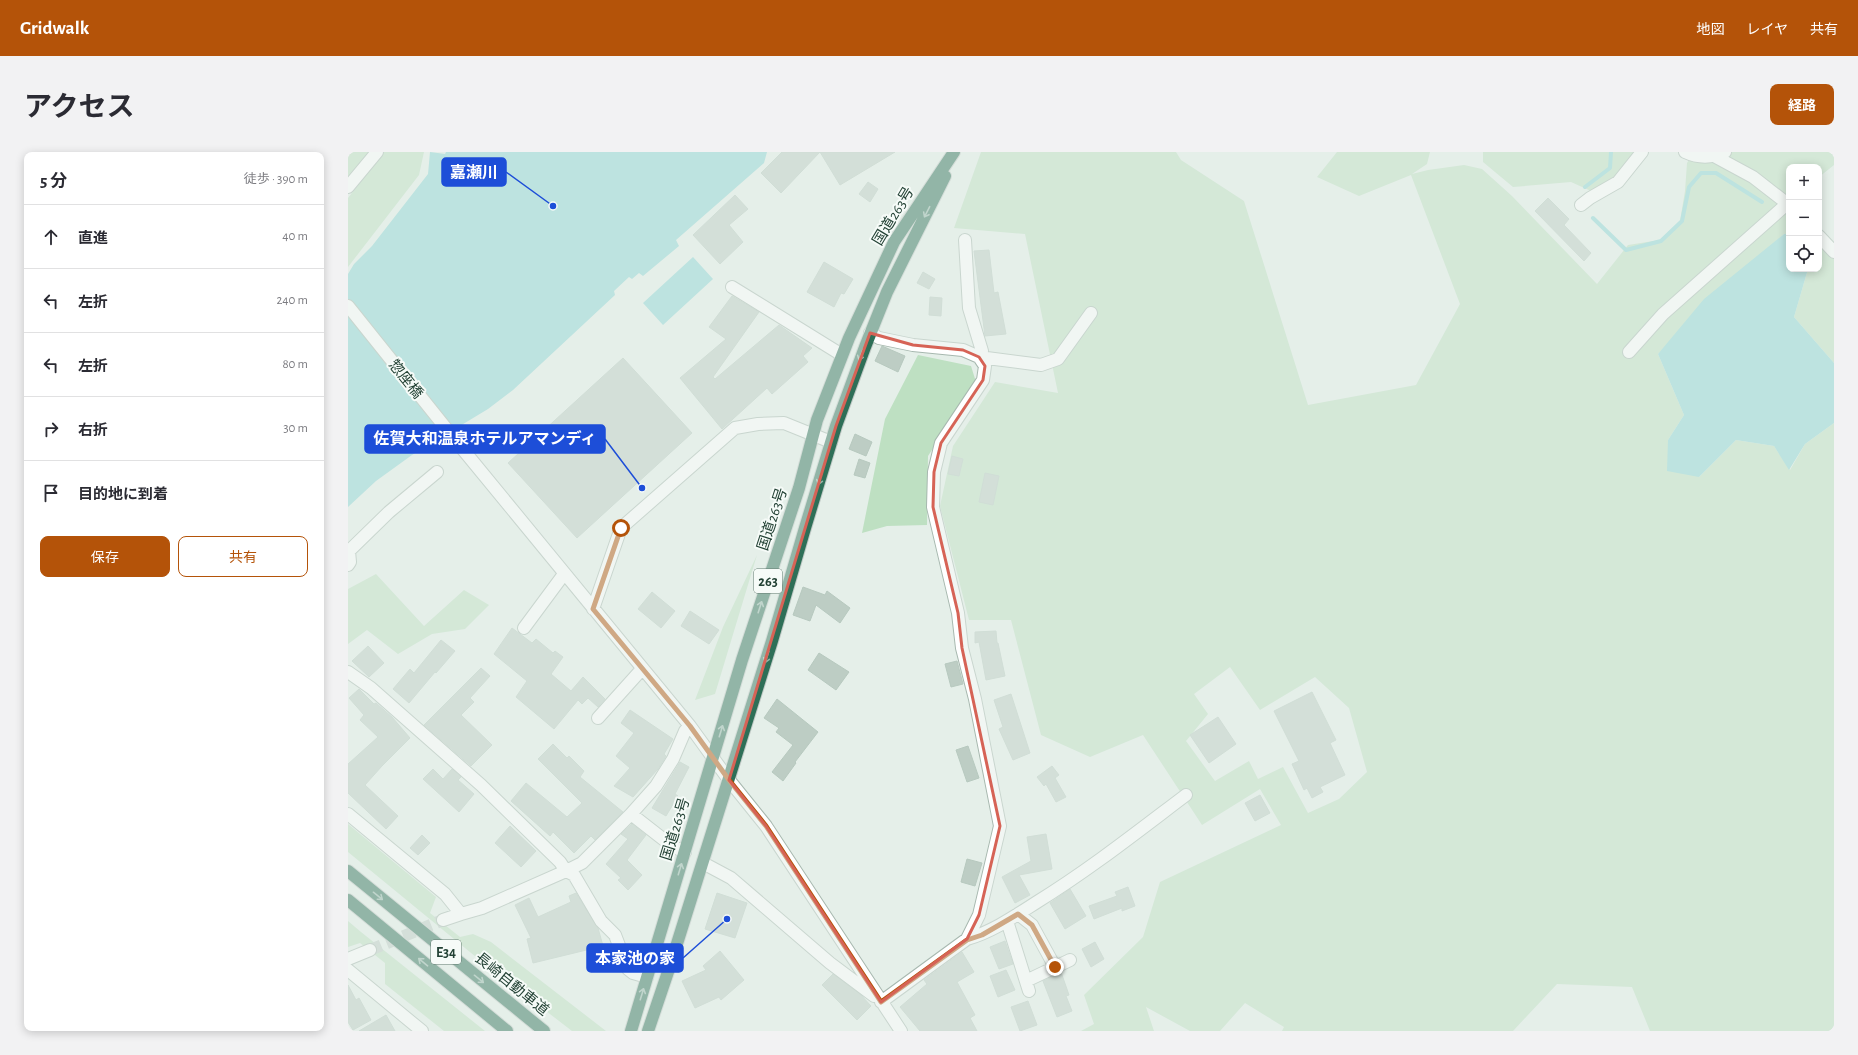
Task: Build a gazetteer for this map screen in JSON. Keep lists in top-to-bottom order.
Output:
{
  "streets": {
    "highway": [
      "国道263号",
      "263",
      "E34",
      "長崎自動車道"
    ],
    "street": ["惣座橋"]
  },
  "crossings": [
    ["国道263号", "惣座橋"]
  ],
  "places": ["嘉瀬川", "佐賀大和温泉ホテルアマンディ", "本家池の家"],
  "page": {
    "header": "Gridwalk",
    "nav": ["地図", "レイヤ", "共有"],
    "title": "アクセス",
    "buttons": [
      "経路",
      ["保存", "共有"]
    ],
    "heading": ["5 分", "徒歩 · 390 m"],
    "map_buttons": ["+", "−"],
    "list": [
      ["直進", "40 m"],
      ["左折", "240 m"],
      ["左折", "80 m"],
      ["右折", "30 m"],
      "目的地に到着"
    ]
  }
}
